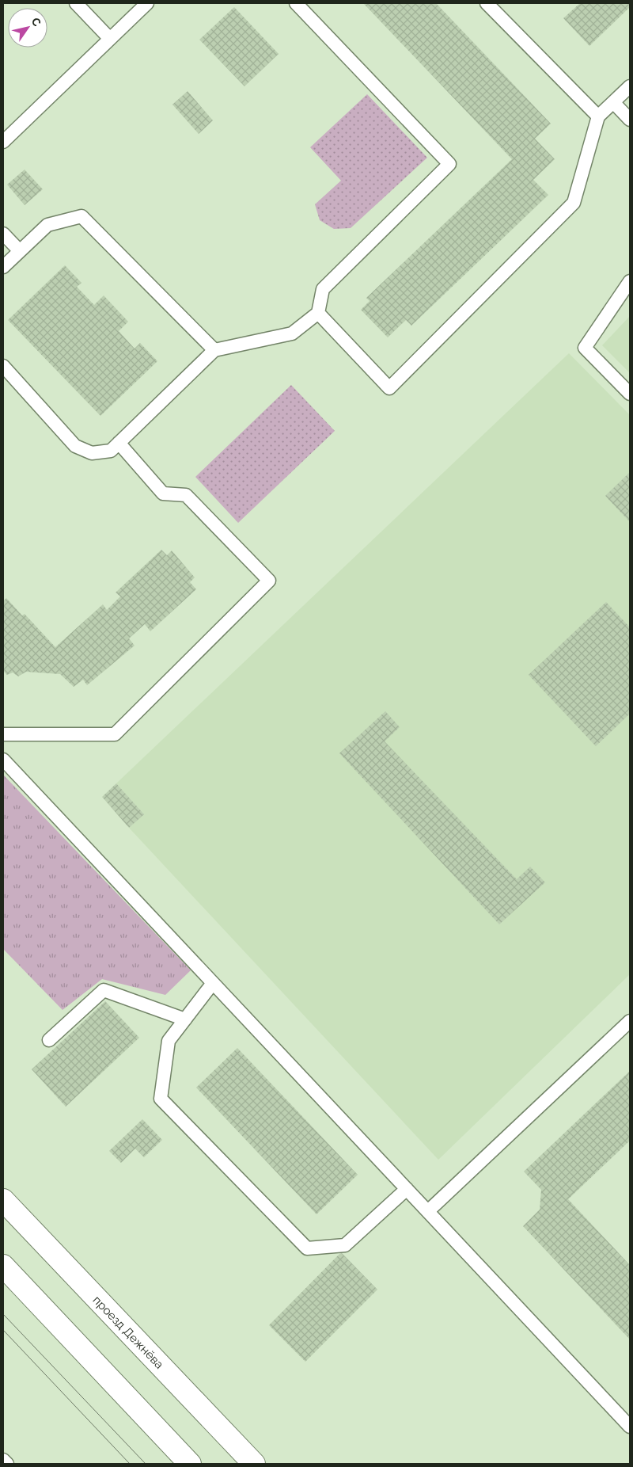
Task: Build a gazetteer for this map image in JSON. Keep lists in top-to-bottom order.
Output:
{
  "streets": {
    "main road": ["проезд Дежнёва"]
  },
  "north": "top right"
}
